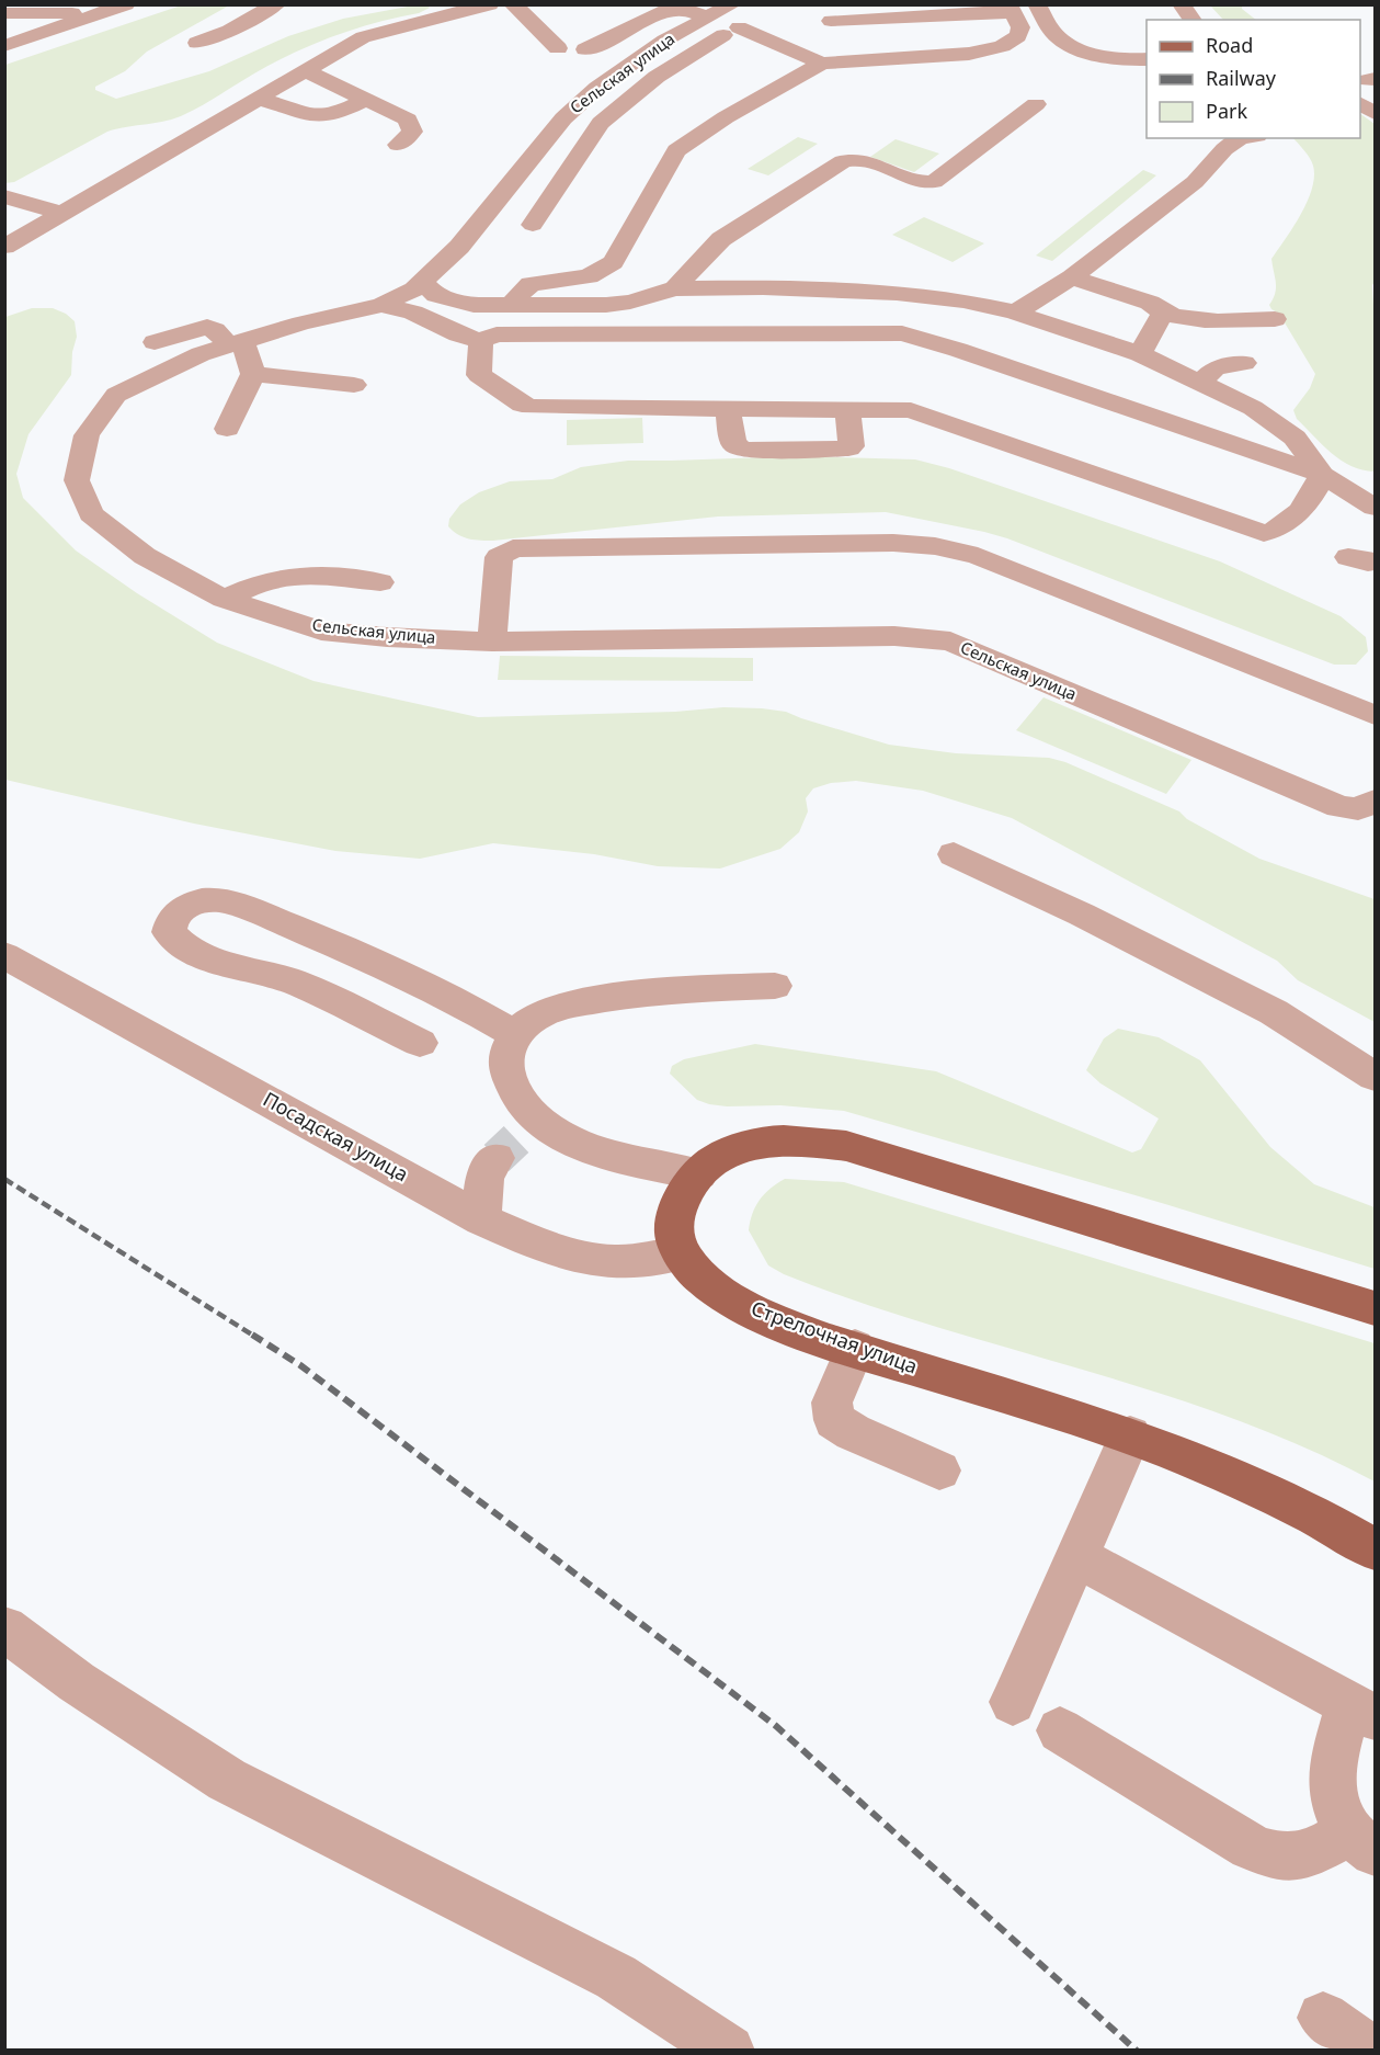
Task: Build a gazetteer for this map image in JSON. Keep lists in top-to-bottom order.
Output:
{
  "streets": {
    "main road": ["Стрелочная улица"],
    "street": ["Сельская улица", "Посадская улица"]
  },
  "crossings": [
    ["Посадская улица", "Стрелочная улица"]
  ],
  "legend": ["Road", "Railway", "Park"]
}
